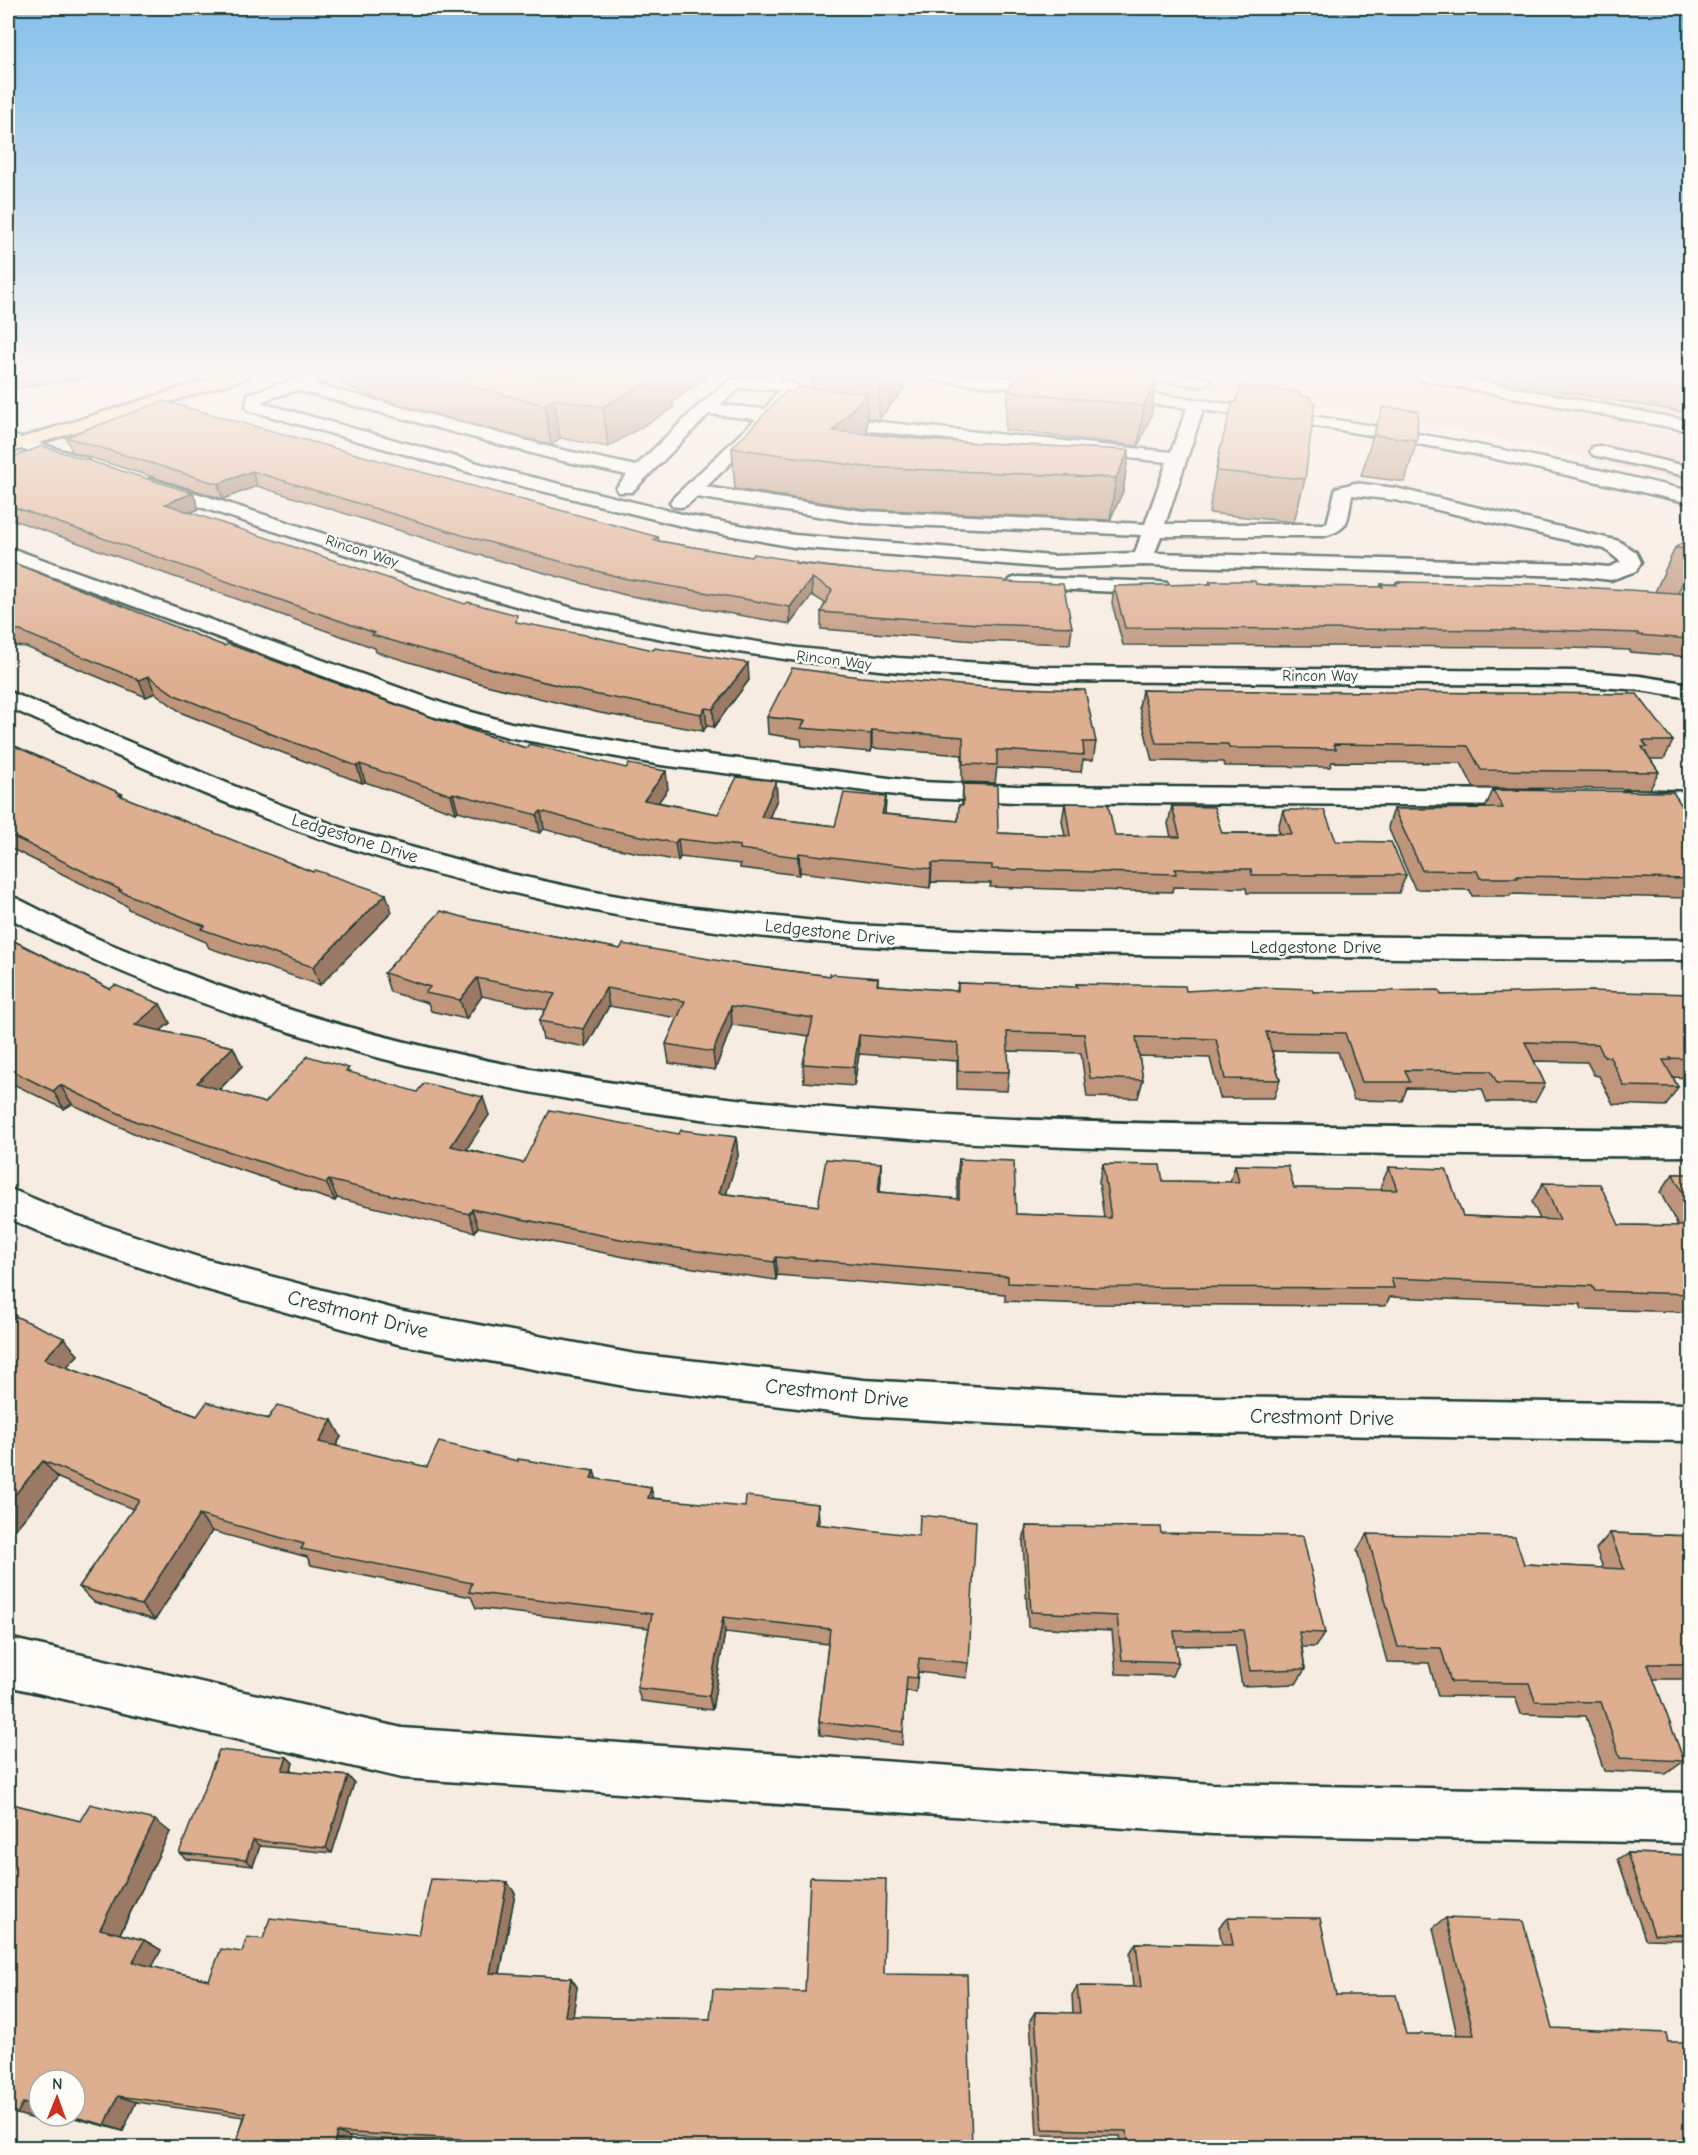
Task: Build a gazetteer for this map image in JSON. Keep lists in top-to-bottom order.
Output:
{
  "streets": {
    "street": ["Rincon Way", "Ledgestone Drive", "Crestmont Drive"]
  },
  "north": "top"
}
